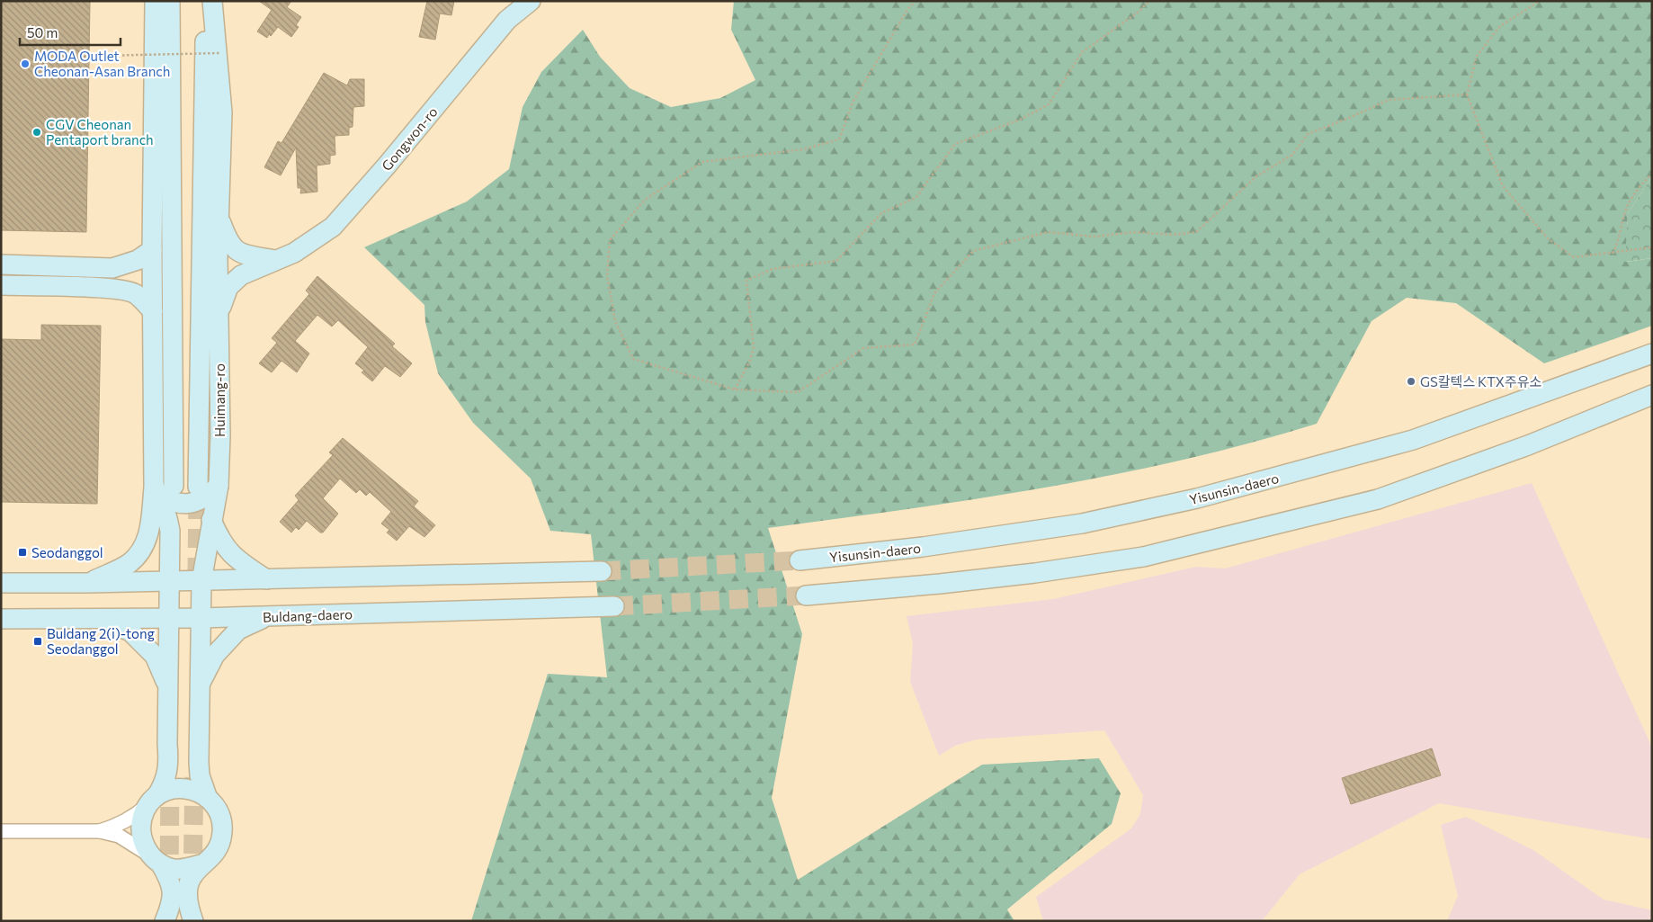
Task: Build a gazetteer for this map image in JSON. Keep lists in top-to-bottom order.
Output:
{
  "streets": {
    "main road": [
      "Gongwon-ro",
      "Huimang-ro",
      "Yisunsin-daero",
      "Buldang-daero"
    ]
  },
  "crossings": [
    ["Gongwon-ro", "Huimang-ro"],
    ["Huimang-ro", "Buldang-daero"]
  ],
  "places": {
    "other": ["MODA Outlet Cheonan-Asan Branch", "CGV Cheonan Pentaport branch", "GS칼텍스 KTX주유소"],
    "transit": ["Seodanggol", "Buldang 2(i)-tong Seodanggol"]
  },
  "scale_bar": "50 m"
}
